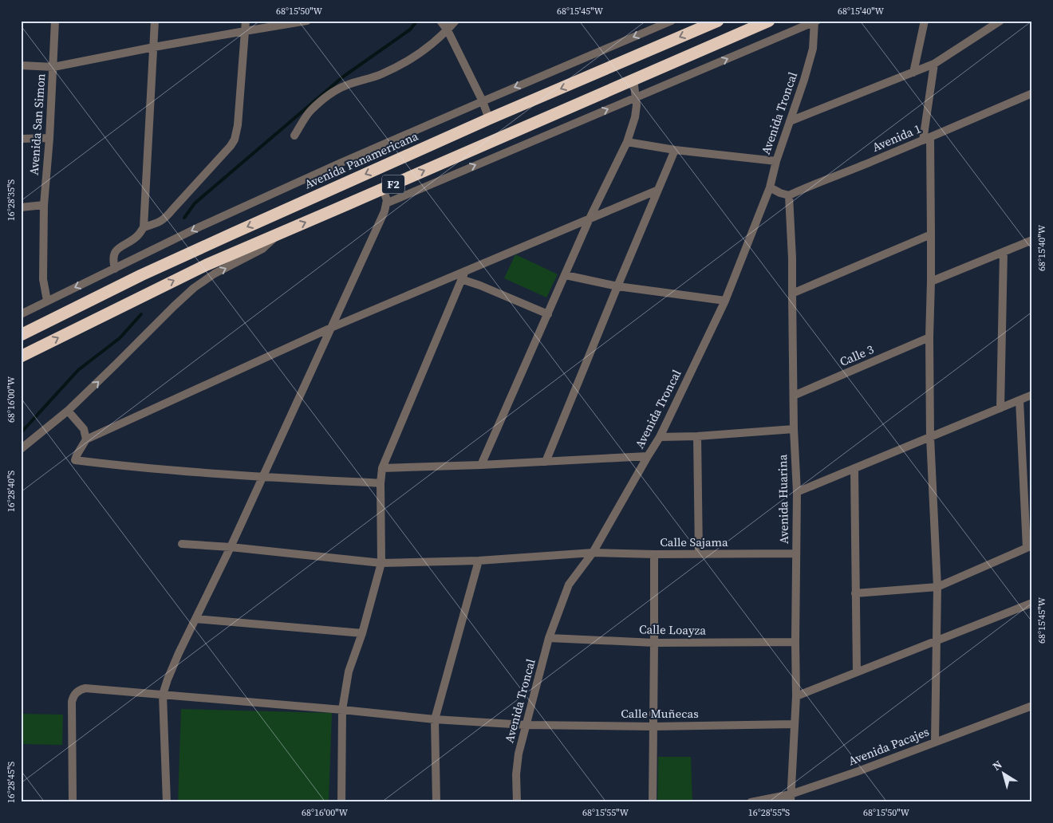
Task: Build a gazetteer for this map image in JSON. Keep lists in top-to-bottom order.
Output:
{
  "streets": {
    "highway": ["Avenida Panamericana", "F2"],
    "street": [
      "Avenida Troncal",
      "Avenida San Simon",
      "Avenida 1",
      "Calle 3",
      "Avenida Huarina",
      "Calle Sajama",
      "Calle Loayza",
      "Calle Muñecas",
      "Avenida Pacajes"
    ]
  },
  "crossings": [
    ["Avenida Troncal", "Calle Sajama"],
    ["Avenida Troncal", "Calle Loayza"],
    ["Avenida Troncal", "Calle Muñecas"],
    ["Avenida San Simon", "Avenida Panamericana"],
    ["Avenida 1", "Avenida Huarina"],
    ["Calle 3", "Avenida Huarina"],
    ["Avenida Huarina", "Calle Sajama"],
    ["Avenida Huarina", "Calle Loayza"],
    ["Avenida Huarina", "Calle Muñecas"],
    ["Avenida Huarina", "Avenida Pacajes"]
  ],
  "north": "top left",
  "coordinates": [
    "68°15'50\"W",
    "68°15'45\"W",
    "68°15'40\"W",
    "16°28'35\"S",
    "68°16'00\"W",
    "16°28'40\"S",
    "16°28'45\"S",
    "68°15'55\"W",
    "16°28'55\"S"
  ]
}
